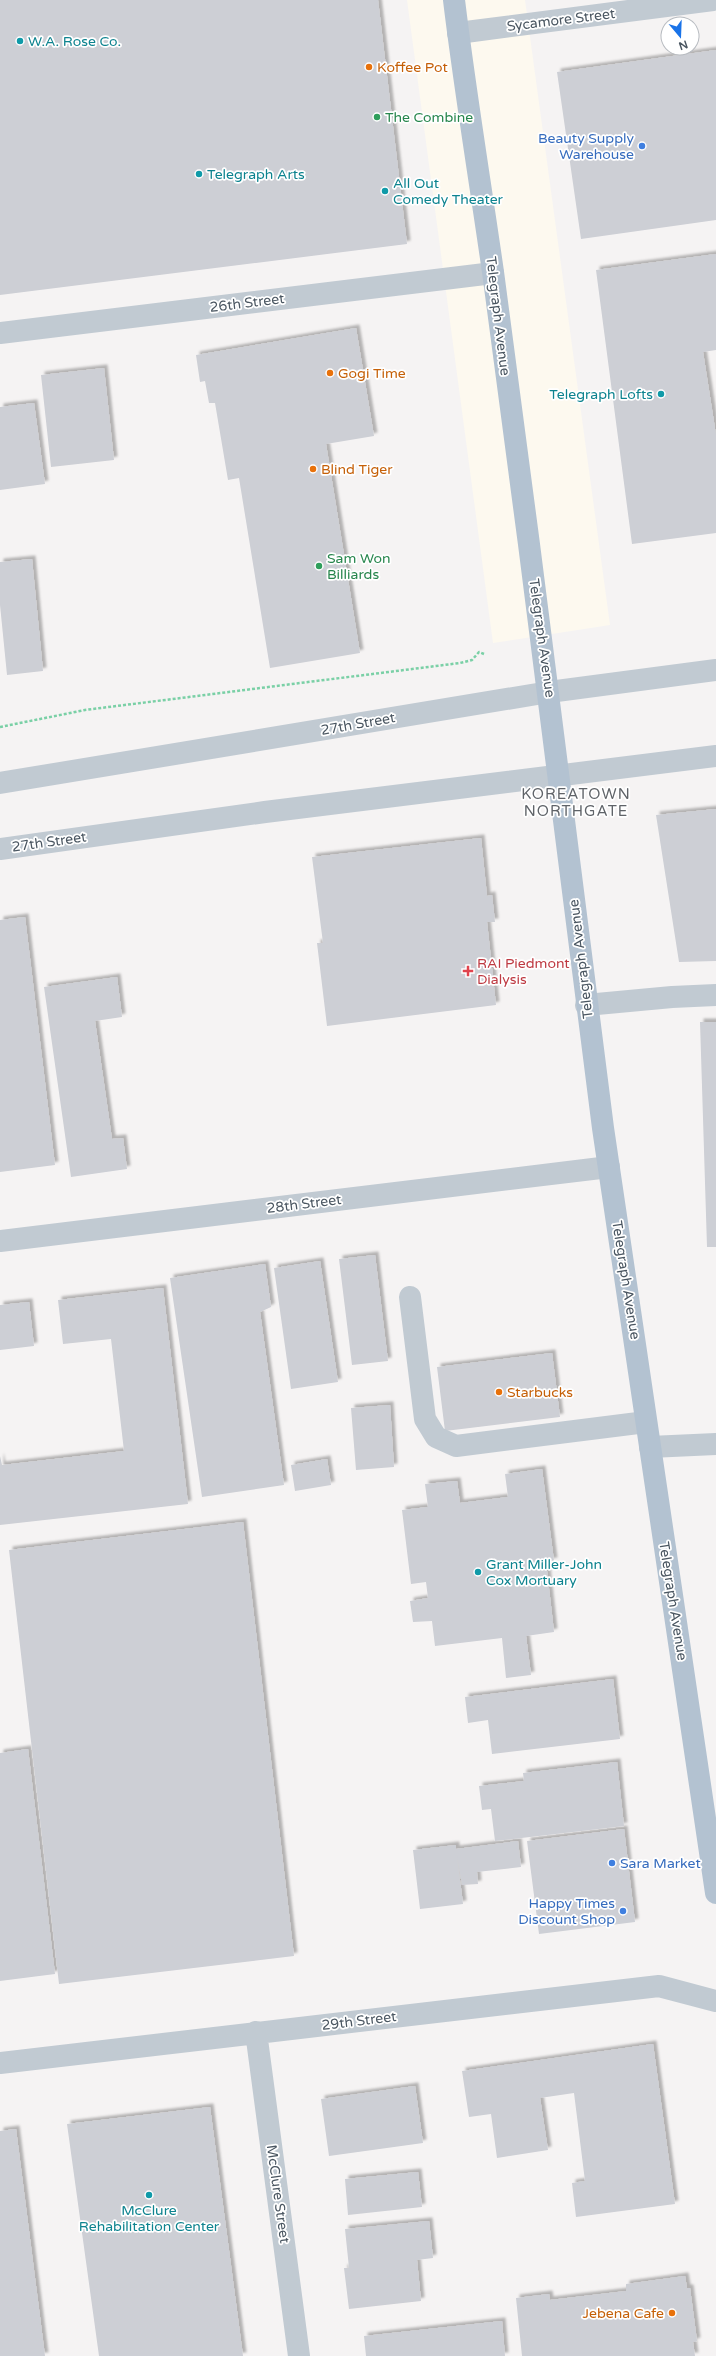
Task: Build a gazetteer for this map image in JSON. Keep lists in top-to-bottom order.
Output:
{
  "streets": {
    "main road": ["Telegraph Avenue"],
    "street": [
      "Sycamore Street",
      "26th Street",
      "27th Street",
      "28th Street",
      "29th Street",
      "McClure Street"
    ]
  },
  "crossings": [
    ["Sycamore Street", "Telegraph Avenue"],
    ["26th Street", "Telegraph Avenue"],
    ["Telegraph Avenue", "27th Street"],
    ["Telegraph Avenue", "28th Street"],
    ["29th Street", "McClure Street"]
  ],
  "districts": ["KOREATOWN NORTHGATE"],
  "places": {
    "other": [
      "W.A. Rose Co.",
      "Koffee Pot",
      "The Combine",
      "Beauty Supply Warehouse",
      "Telegraph Arts",
      "All Out Comedy Theater",
      "Gogi Time",
      "Telegraph Lofts",
      "Blind Tiger",
      "Sam Won Billiards",
      "Starbucks",
      "Grant Miller-John Cox Mortuary",
      "Sara Market",
      "Happy Times Discount Shop",
      "McClure Rehabilitation Center",
      "Jebena Cafe"
    ],
    "health": ["RAI Piedmont Dialysis"]
  },
  "north": "bottom"
}
